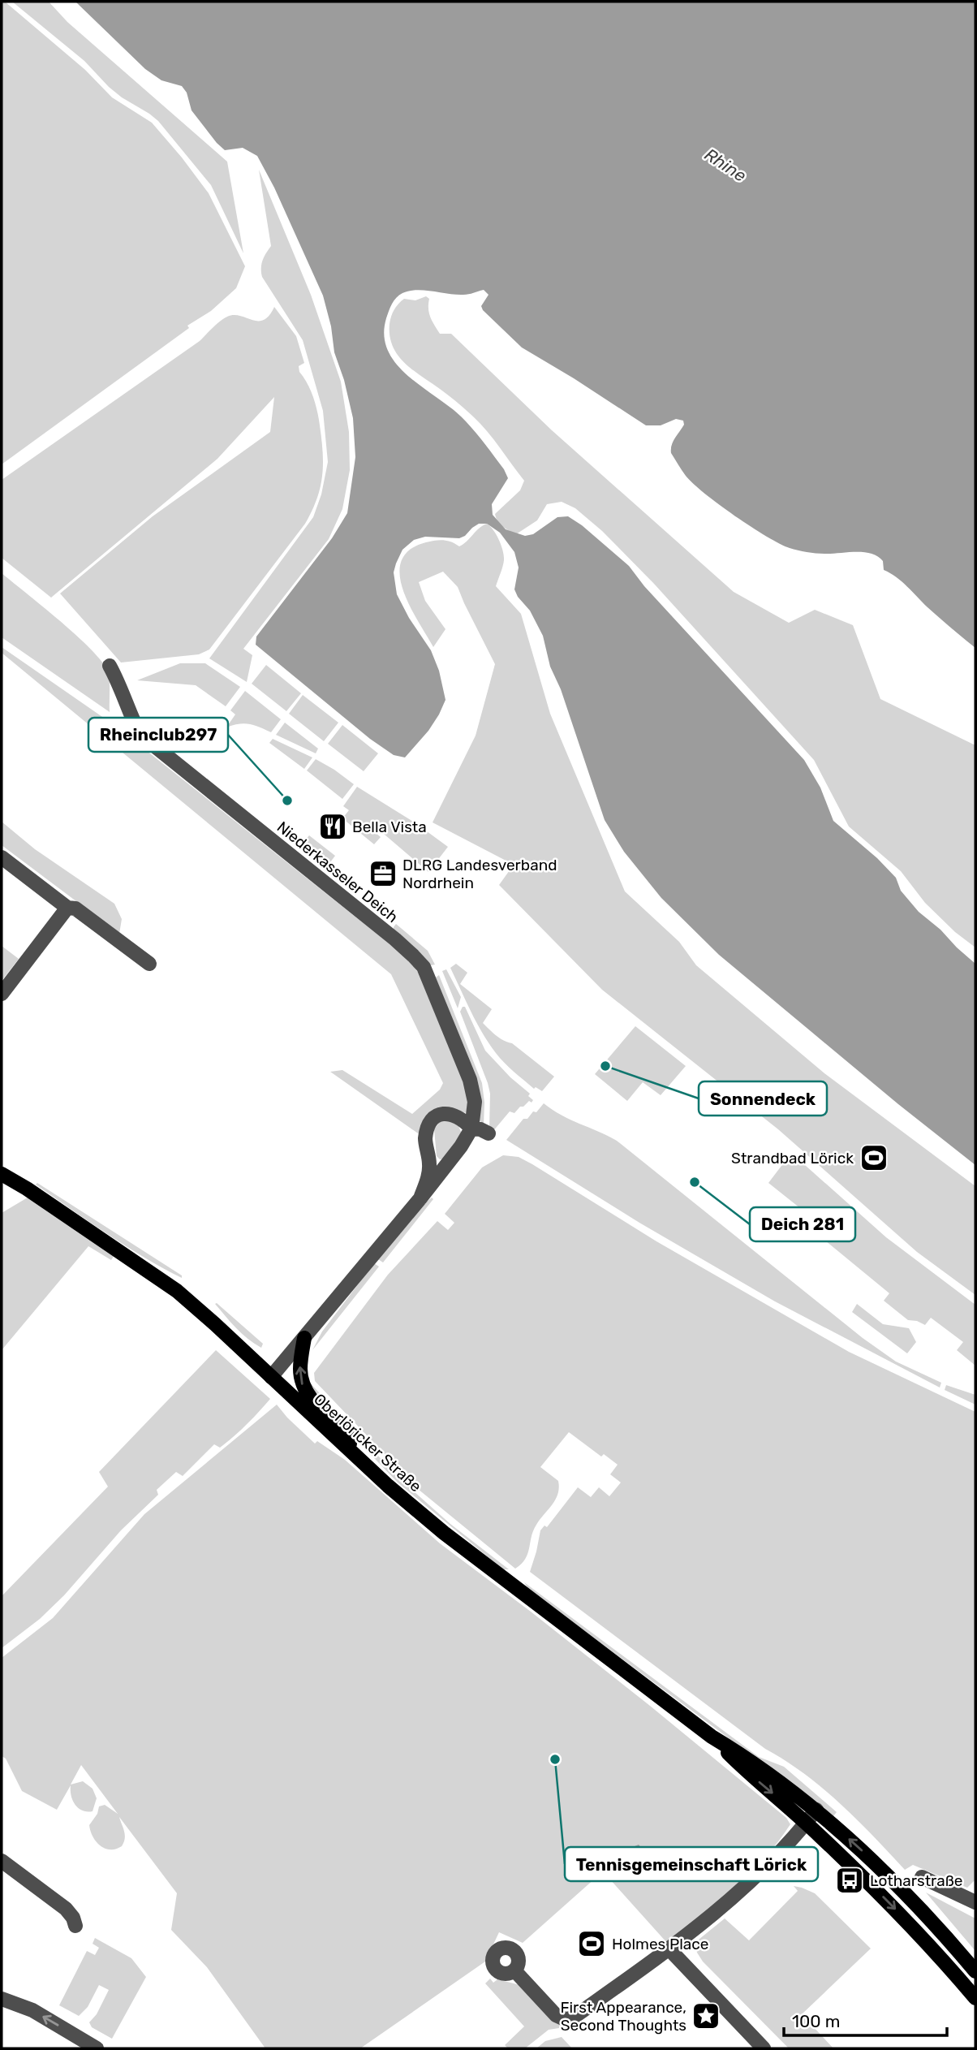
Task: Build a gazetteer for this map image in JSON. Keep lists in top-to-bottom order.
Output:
{
  "streets": {
    "main road": ["Oberlöricker Straße"],
    "street": ["Niederkasseler Deich"]
  },
  "water": ["Rhine"],
  "places": {
    "other": [
      "Rheinclub297",
      "Sonnendeck",
      "Deich 281",
      "Tennisgemeinschaft Lörick"
    ],
    "restaurant": ["Bella Vista"],
    "office": ["DLRG Landesverband Nordrhein"],
    "sports": ["Strandbad Lörick", "Holmes Place"],
    "bus stop": ["Lotharstraße"],
    "place": ["First Appearance, Second Thoughts"]
  },
  "scale_bar": "100 m"
}
